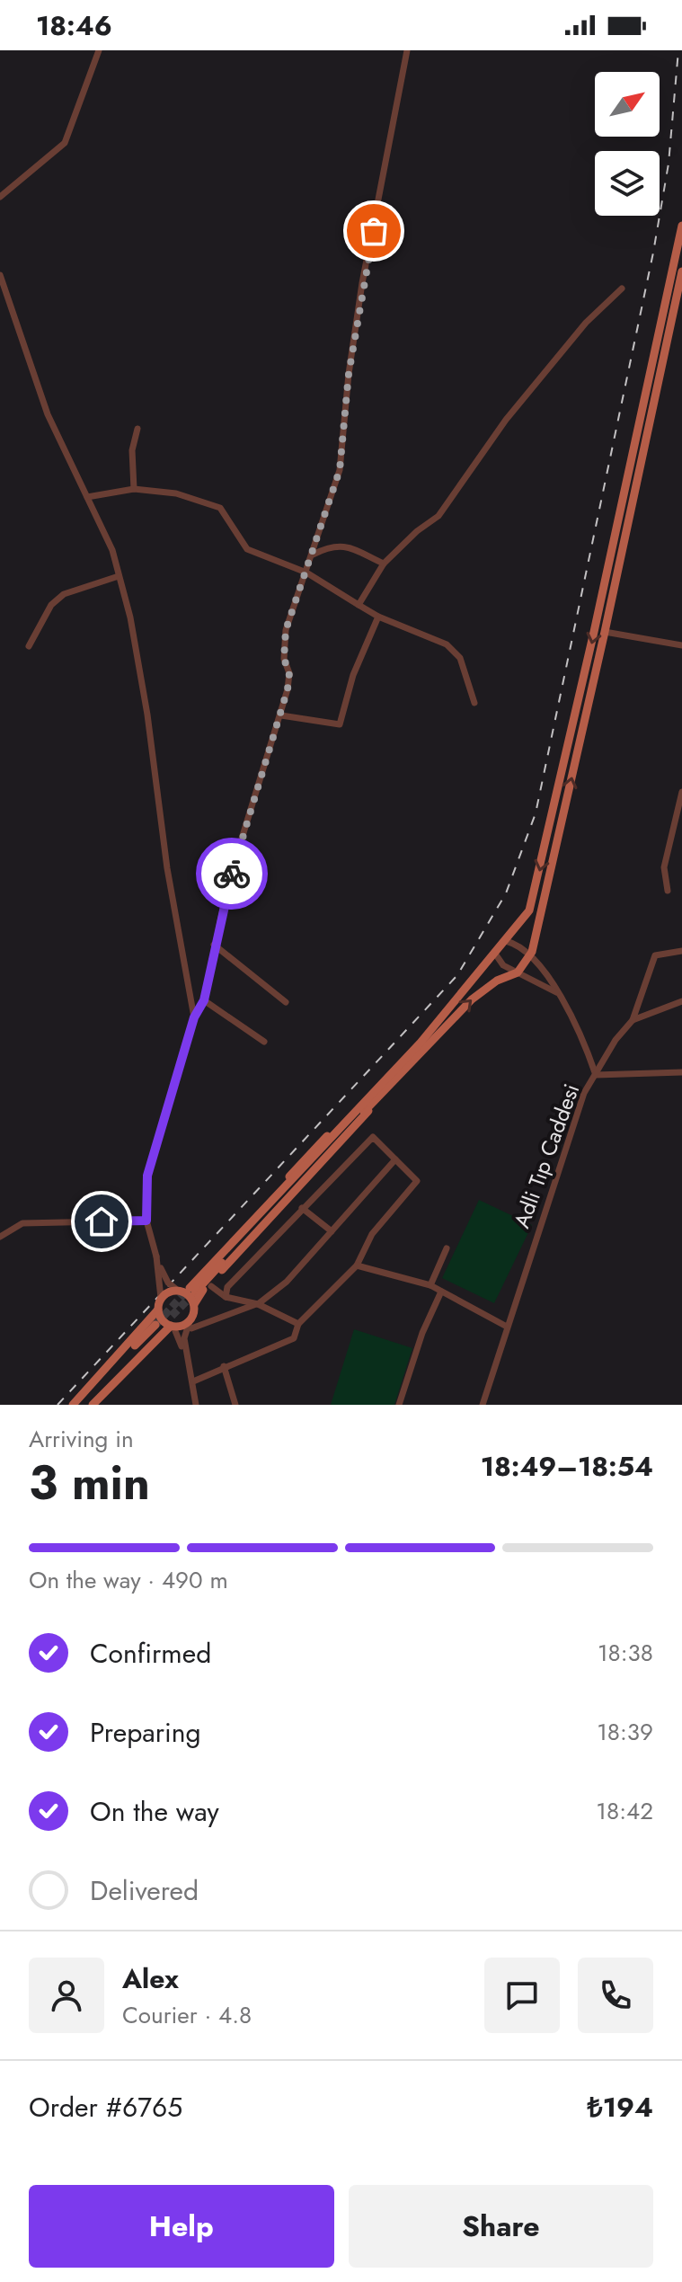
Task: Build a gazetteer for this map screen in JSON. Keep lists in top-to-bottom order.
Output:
{
  "streets": {
    "street": ["Adli Tıp Caddesi"]
  },
  "north": "top right",
  "page": {
    "status": "18:46",
    "heading": ["3 min", "Arriving in", "18:49–18:54"],
    "panel": [
      "Alex",
      "Courier · 4.8",
      "Order #6765",
      "₺194"
    ],
    "bar": "On the way · 490 m",
    "list": [
      ["Confirmed", "18:38"],
      ["Preparing", "18:39"],
      ["On the way", "18:42"],
      "Delivered"
    ],
    "buttons": ["Help", "Share"]
  }
}
